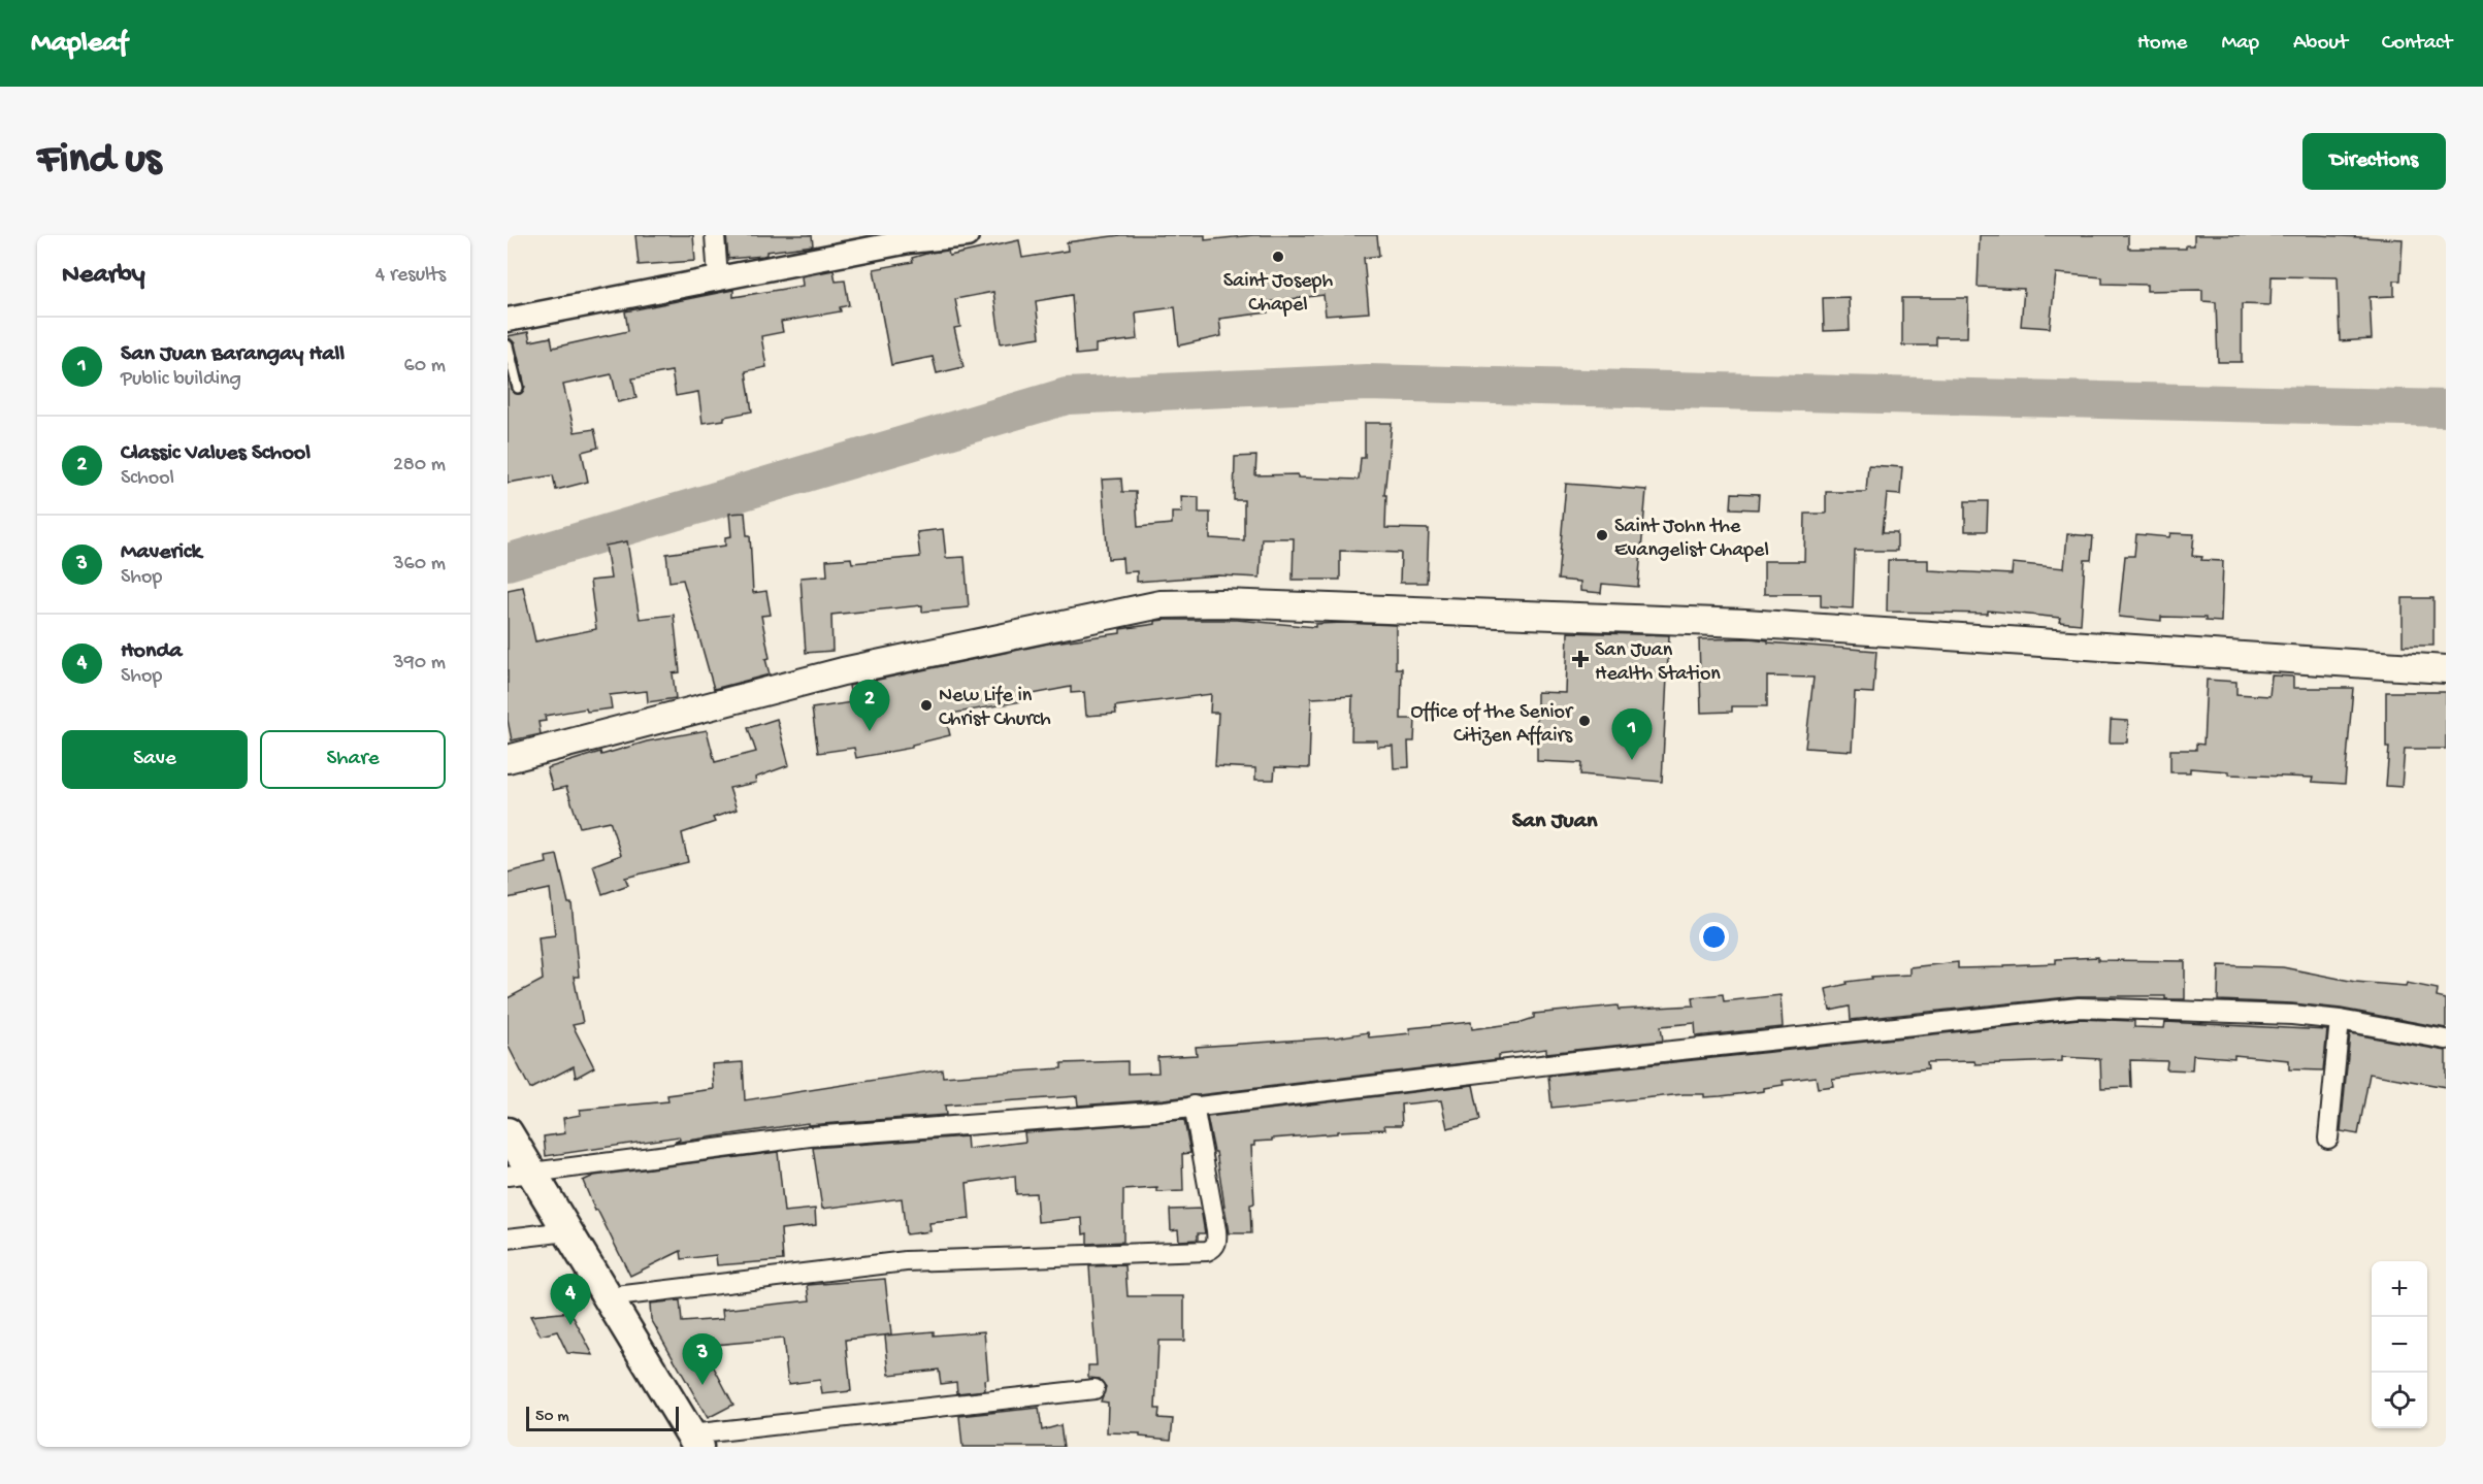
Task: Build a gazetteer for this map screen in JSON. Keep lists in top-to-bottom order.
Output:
{
  "districts": ["San Juan"],
  "places": {
    "other": [
      "Saint Joseph Chapel",
      "Saint John the Evangelist Chapel",
      "New Life in Christ Church",
      "Office of the Senior Citizen Affairs"
    ],
    "health": ["San Juan Health Station"]
  },
  "scale_bar": "50 m",
  "page": {
    "header": "Mapleaf",
    "nav": [
      "Home",
      "Map",
      "About",
      "Contact"
    ],
    "buttons": [
      "Directions",
      ["Save", "Share"]
    ],
    "title": "Find us",
    "heading": ["Nearby", "4 results"],
    "list": [
      {
        "mark": "1",
        "name": "San Juan Barangay Hall",
        "note": "Public building",
        "value": "60 m"
      },
      {
        "mark": "2",
        "name": "Classic Values School",
        "note": "School",
        "value": "280 m"
      },
      {
        "mark": "3",
        "name": "Maverick",
        "note": "Shop",
        "value": "360 m"
      },
      {
        "mark": "4",
        "name": "Honda",
        "note": "Shop",
        "value": "390 m"
      }
    ],
    "pins": [
      "2",
      "1",
      "4",
      "3"
    ],
    "map_buttons": ["+", "−"],
    "scale": "50 m"
  }
}
